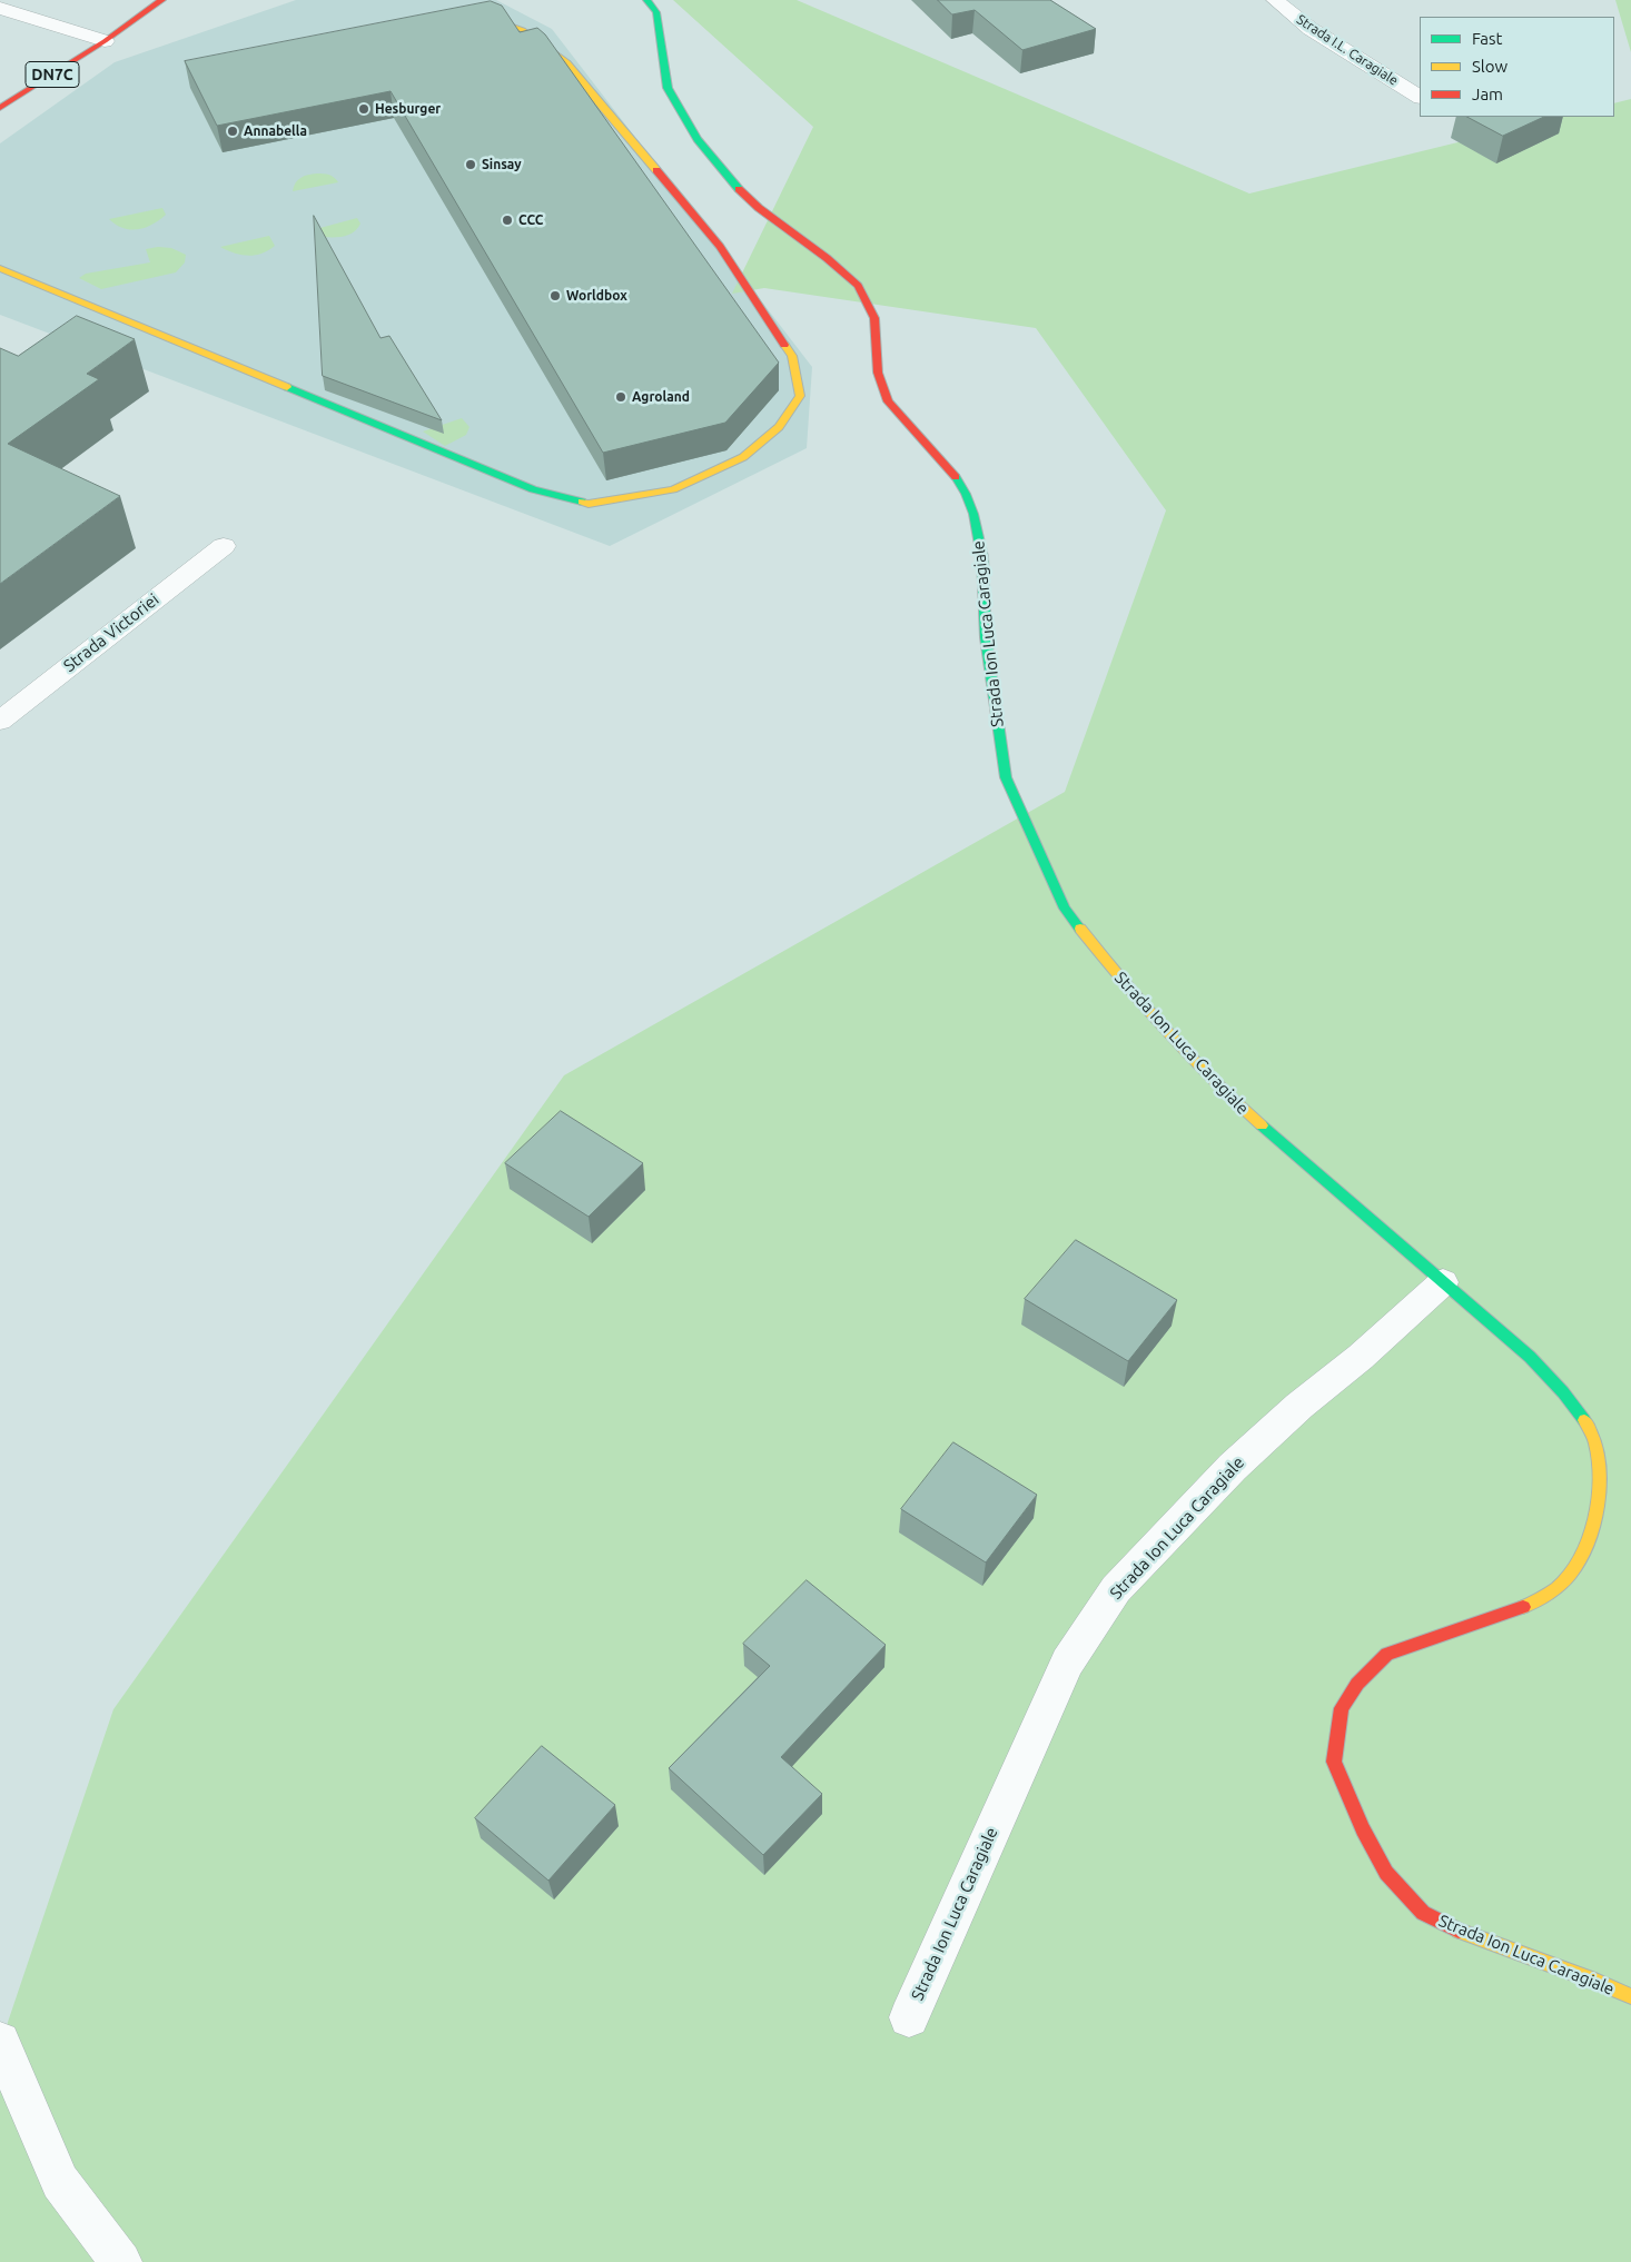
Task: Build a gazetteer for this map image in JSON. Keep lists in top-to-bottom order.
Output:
{
  "streets": {
    "street": [
      "Strada I.L. Caragiale",
      "DN7C",
      "Strada Victoriei",
      "Strada Ion Luca Caragiale"
    ]
  },
  "places": [
    "Hesburger",
    "Annabella",
    "Sinsay",
    "CCC",
    "Worldbox",
    "Agroland"
  ],
  "legend": ["Fast", "Slow", "Jam"]
}
